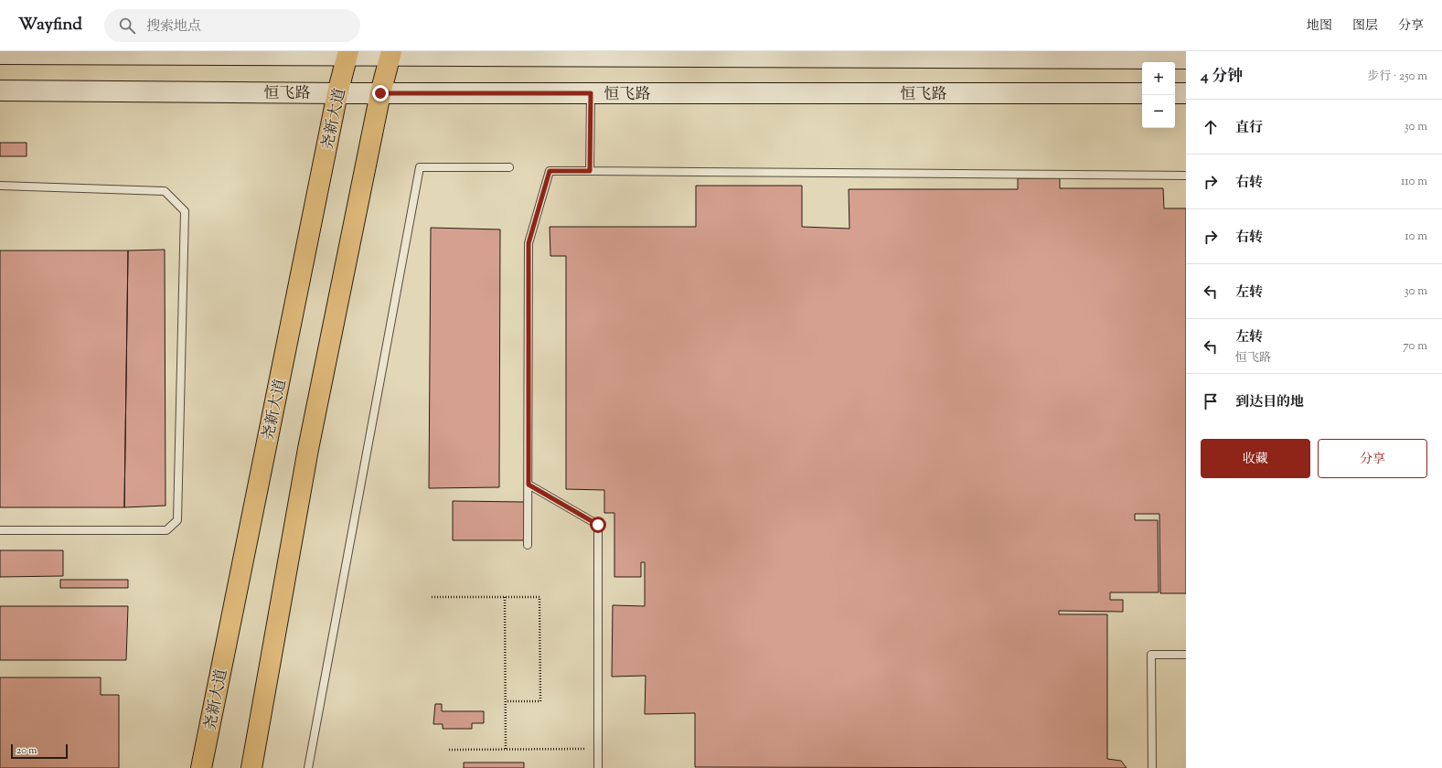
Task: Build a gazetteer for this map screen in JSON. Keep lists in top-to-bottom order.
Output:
{
  "streets": {
    "main road": ["恒飞路", "尧新大道"]
  },
  "crossings": [
    ["恒飞路", "尧新大道"]
  ],
  "scale_bar": "20 m",
  "page": {
    "header": "Wayfind",
    "search": "搜索地点",
    "nav": ["地图", "图层", "分享"],
    "heading": ["4 分钟", "步行 · 250 m"],
    "map_buttons": ["+", "−"],
    "list": [
      ["直行", "30 m"],
      ["右转", "110 m"],
      ["右转", "10 m"],
      ["左转", "30 m"],
      ["左转", "恒飞路", "70 m"],
      "到达目的地"
    ],
    "buttons": ["收藏", "分享"],
    "scale": "20 m"
  }
}
